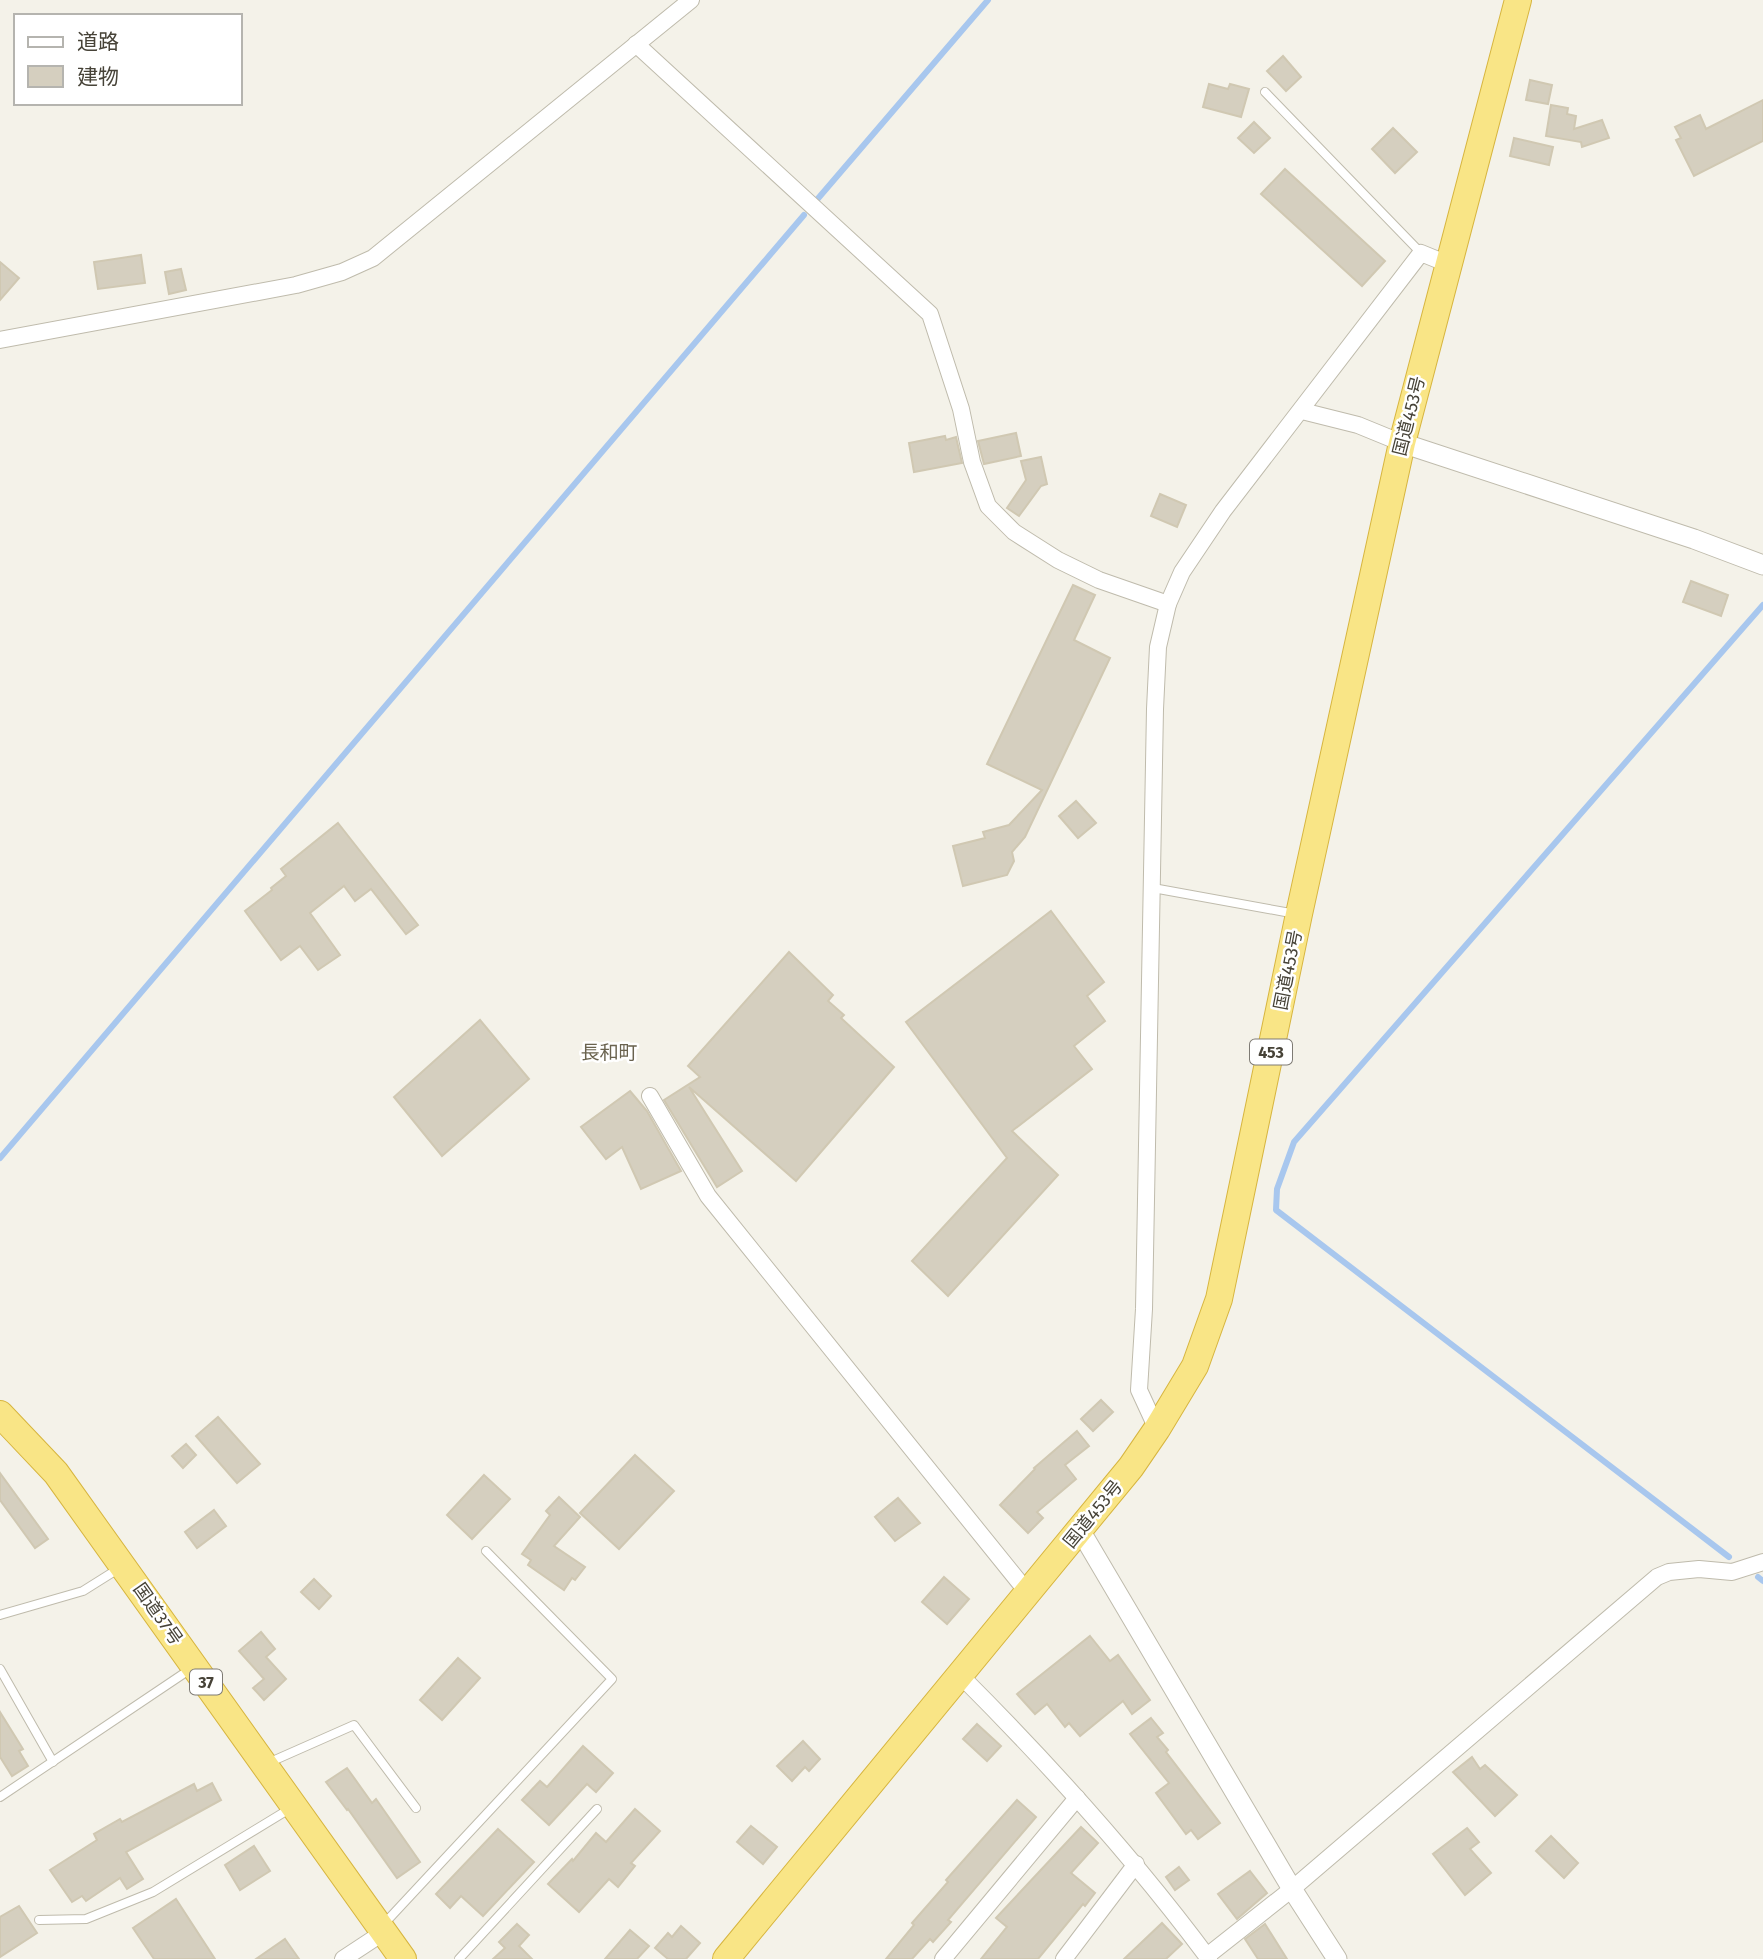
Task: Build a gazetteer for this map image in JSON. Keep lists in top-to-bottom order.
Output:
{
  "streets": {
    "highway": [
      "国道453号",
      "453",
      "国道37号",
      "37"
    ]
  },
  "districts": ["長和町"],
  "legend": ["道路", "建物"]
}
